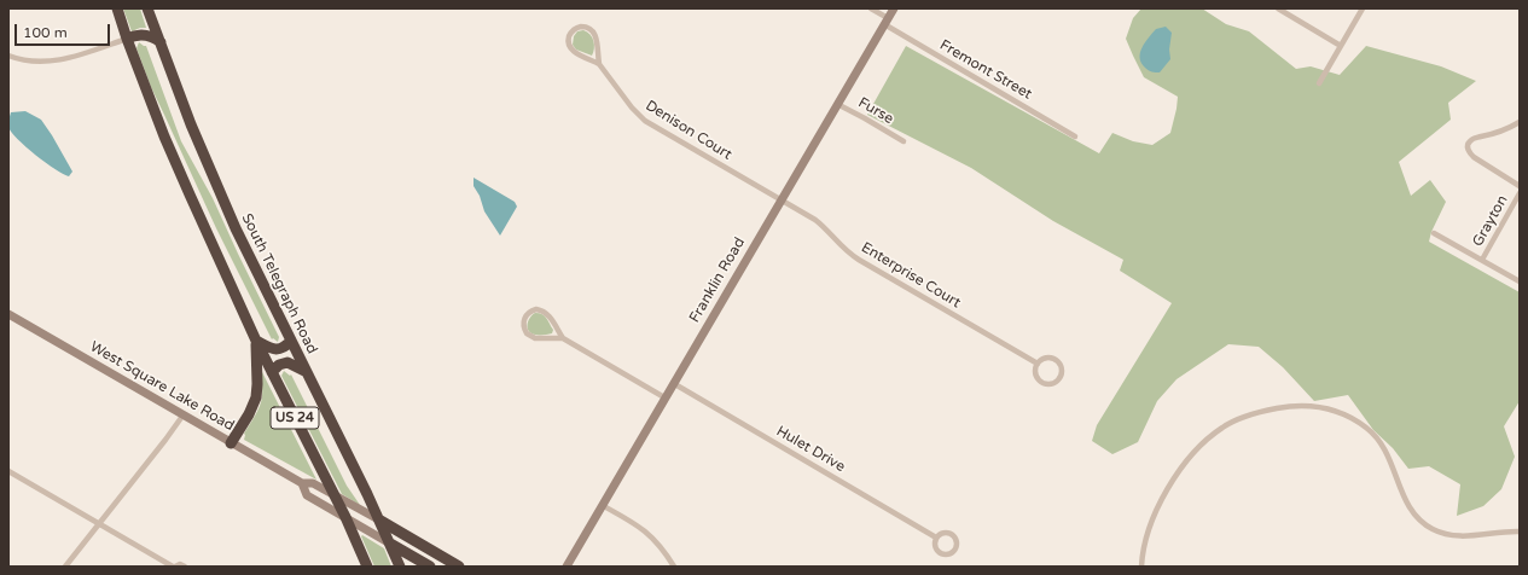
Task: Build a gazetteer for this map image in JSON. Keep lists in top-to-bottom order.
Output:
{
  "streets": {
    "highway": ["South Telegraph Road", "West Square Lake Road", "US 24"],
    "street": [
      "Fremont Street",
      "Furse",
      "Denison Court",
      "Grayton",
      "Enterprise Court",
      "Franklin Road",
      "Hulet Drive"
    ]
  },
  "crossings": [
    ["Fremont Street", "Franklin Road"],
    ["Furse", "Franklin Road"],
    ["Denison Court", "Enterprise Court"],
    ["Denison Court", "Franklin Road"],
    ["Enterprise Court", "Franklin Road"],
    ["Franklin Road", "Hulet Drive"],
    ["South Telegraph Road", "West Square Lake Road"],
    ["West Square Lake Road", "US 24"]
  ],
  "scale_bar": "100 m"
}
